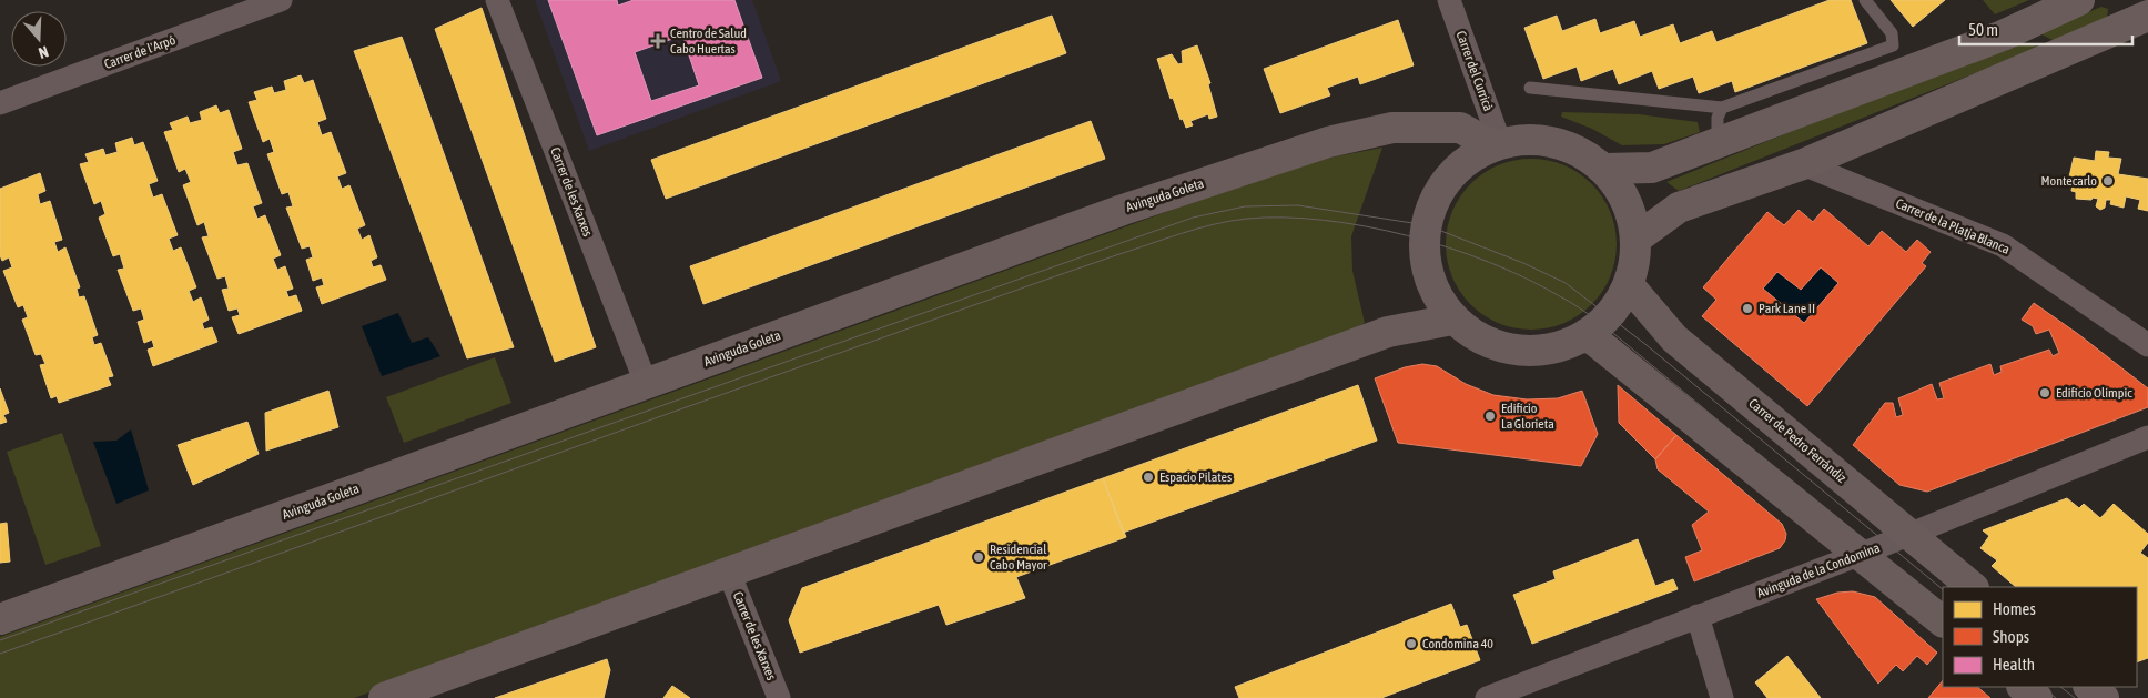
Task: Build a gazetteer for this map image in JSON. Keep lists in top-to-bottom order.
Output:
{
  "streets": {
    "main road": ["Avinguda Goleta", "Carrer de Pedro Ferrándiz"],
    "street": [
      "Carrer de l'Arpó",
      "Carrer del Curricà",
      "Carrer de les Xarxes",
      "Carrer de la Platja Blanca",
      "Avinguda de la Condomina"
    ]
  },
  "crossings": [
    ["Carrer del Curricà", "Avinguda Goleta"],
    ["Carrer de les Xarxes", "Avinguda Goleta"],
    ["Carrer de Pedro Ferrándiz", "Avinguda de la Condomina"]
  ],
  "places": {
    "health": ["Centro de Salud Cabo Huertas"],
    "other": [
      "Montecarlo",
      "Park Lane II",
      "Edificio Olimpic",
      "Edificio La Glorieta",
      "Espacio Pilates",
      "Residencial Cabo Mayor",
      "Condomina 40"
    ]
  },
  "legend": ["Homes", "Shops", "Health"],
  "scale_bar": "50 m",
  "north": "bottom"
}
